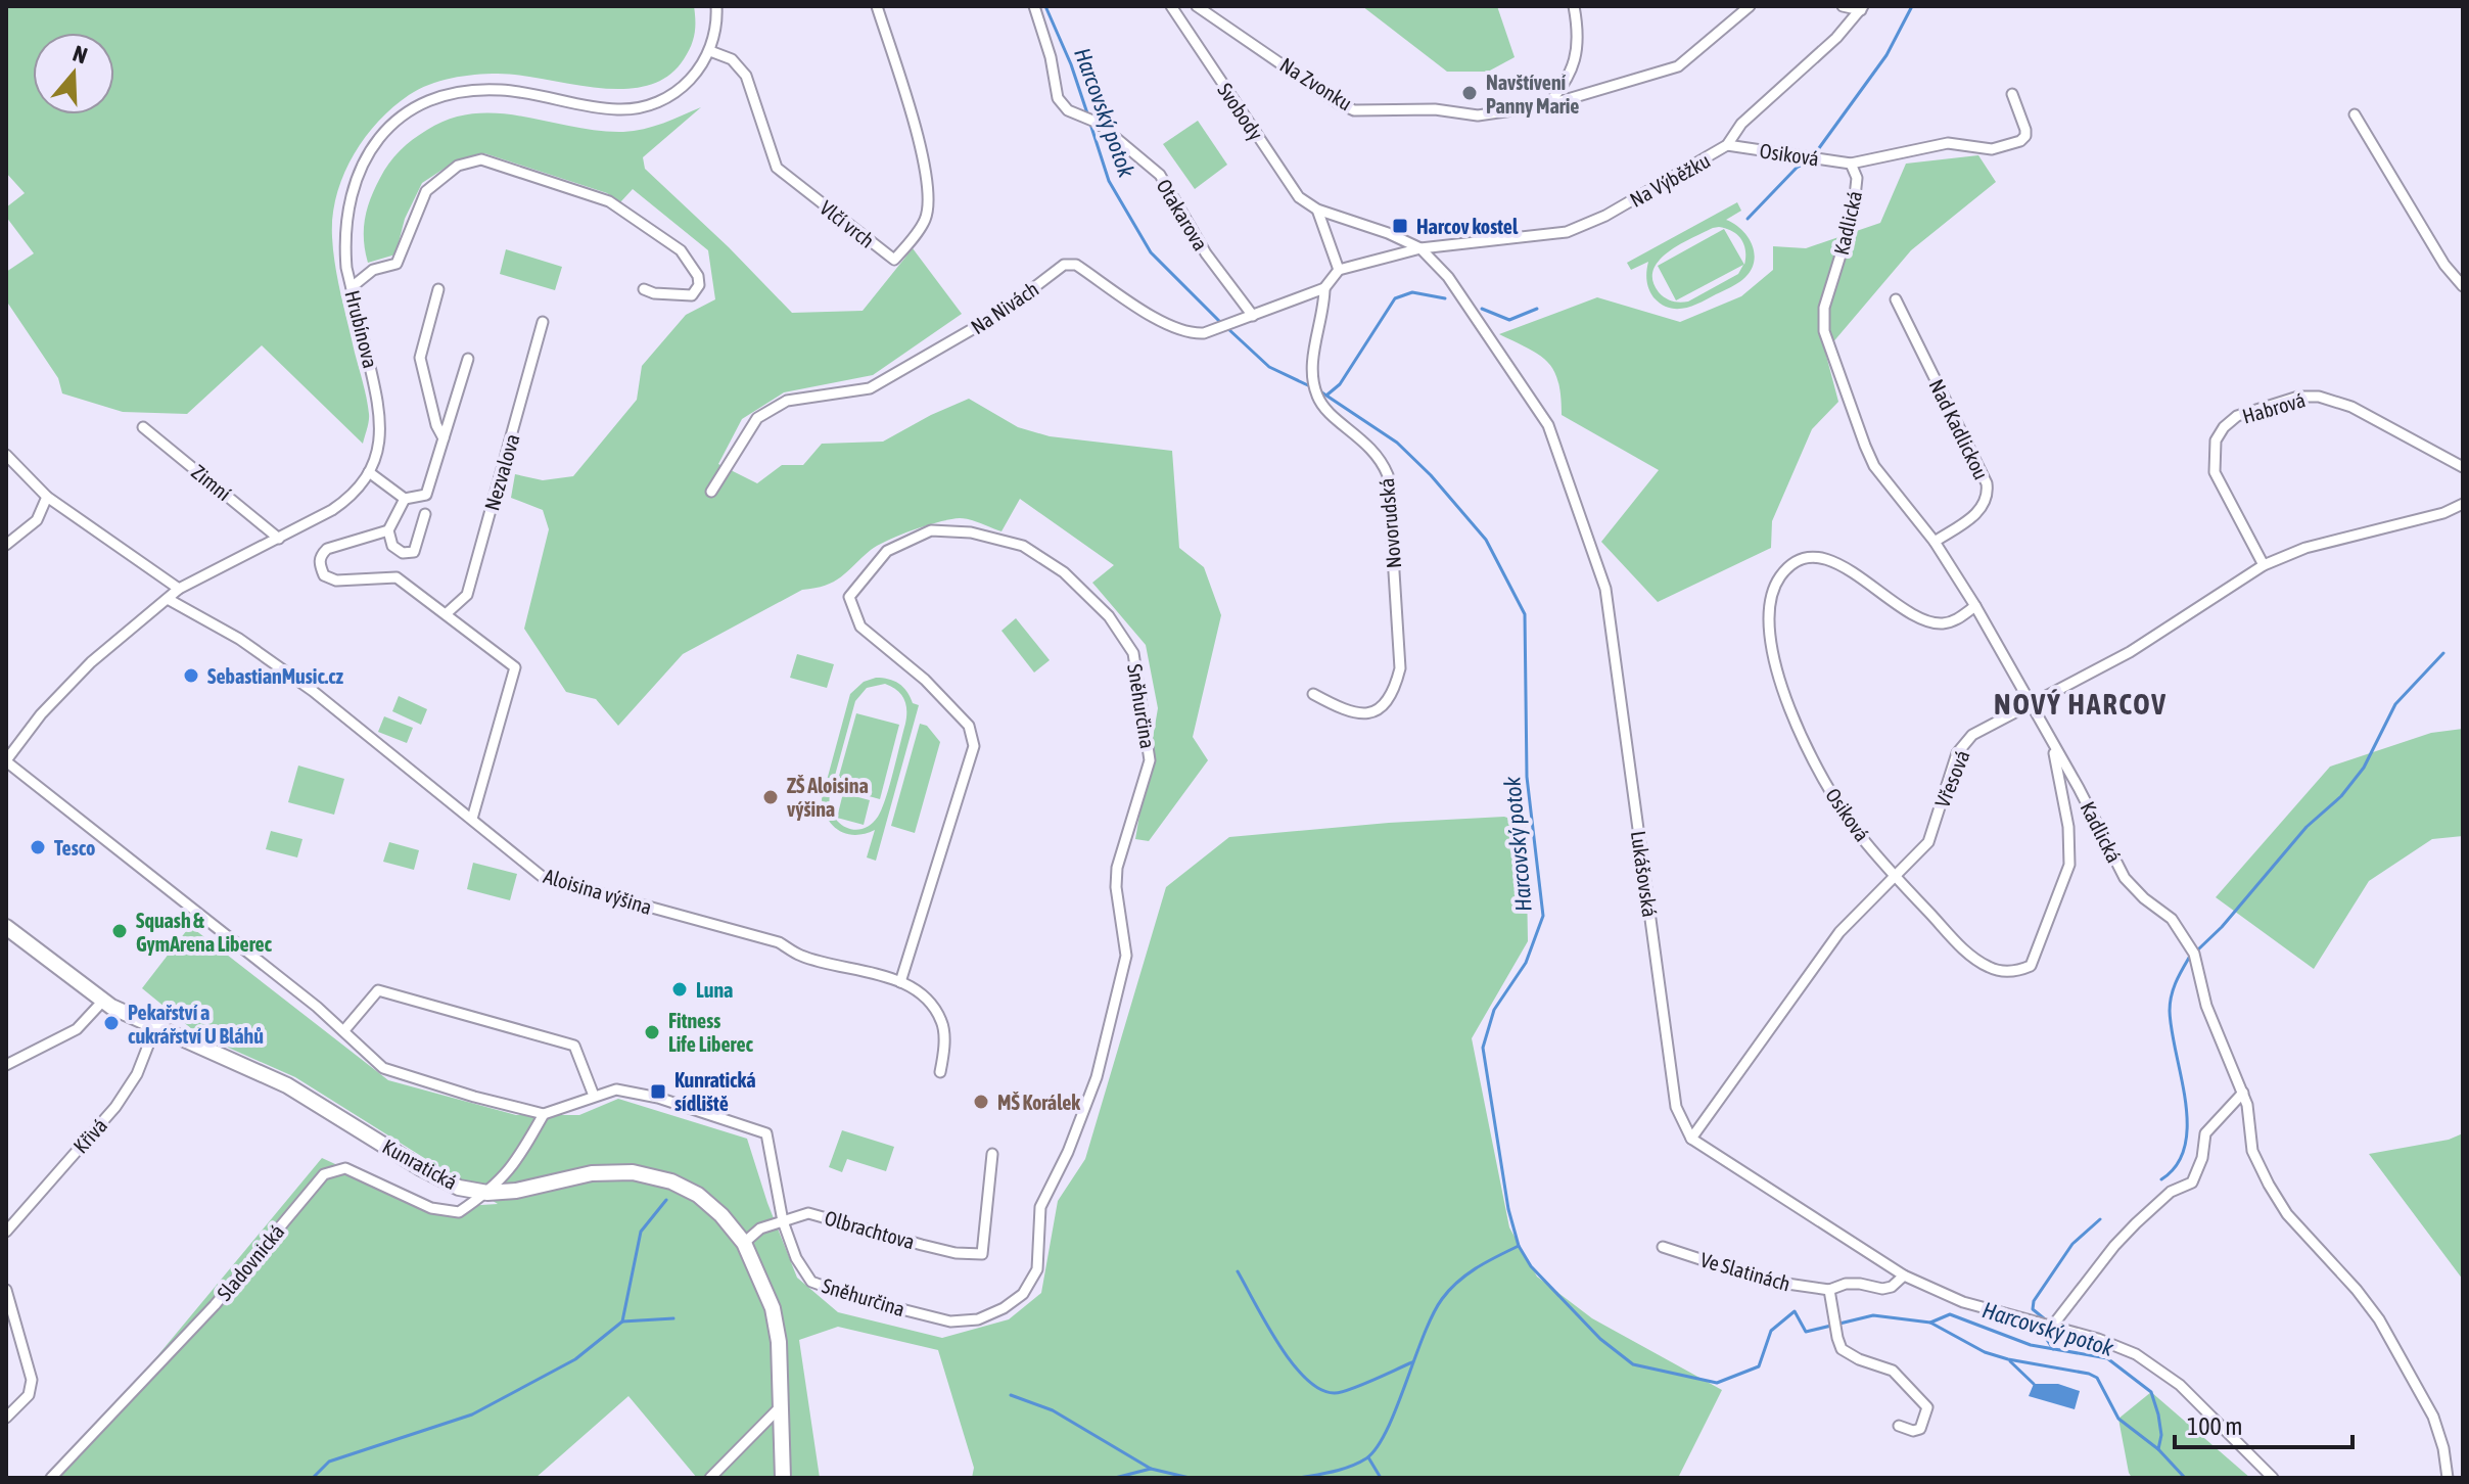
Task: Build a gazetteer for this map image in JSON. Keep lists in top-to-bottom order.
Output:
{
  "streets": {
    "street": [
      "Na Zvonku",
      "Svobody",
      "Osiková",
      "Na Výběžku",
      "Otakarova",
      "Kadlická",
      "Vlčí vrch",
      "Na Nivách",
      "Hrubínova",
      "Habrová",
      "Nad Kadlickou",
      "Nezvalova",
      "Zimní",
      "Novorudská",
      "Sněhurčina",
      "Vřesová",
      "Lukášovská",
      "Aloisina výšina",
      "Křivá",
      "Kunratická",
      "Olbrachtova",
      "Sladovnická",
      "Ve Slatinách"
    ]
  },
  "crossings": [
    ["Svobody", "Na Výběžku"],
    ["Svobody", "Lukášovská"],
    ["Osiková", "Na Výběžku"],
    ["Osiková", "Kadlická"],
    ["Osiková", "Vřesová"],
    ["Na Výběžku", "Lukášovská"],
    ["Otakarova", "Na Nivách"],
    ["Kadlická", "Nad Kadlickou"],
    ["Kadlická", "Vřesová"],
    ["Vlčí vrch", "Hrubínova"],
    ["Na Nivách", "Novorudská"],
    ["Hrubínova", "Zimní"],
    ["Hrubínova", "Aloisina výšina"],
    ["Habrová", "Vřesová"],
    ["Sněhurčina", "Aloisina výšina"],
    ["Sněhurčina", "Olbrachtova"],
    ["Vřesová", "Lukášovská"],
    ["Křivá", "Kunratická"],
    ["Kunratická", "Olbrachtova"],
    ["Kunratická", "Sladovnická"]
  ],
  "districts": ["NOVÝ HARCOV"],
  "water": ["Harcovský potok"],
  "places": {
    "other": [
      "Navštívení Panny Marie",
      "SebastianMusic.cz",
      "ZŠ Aloisina výšina",
      "Tesco",
      "Squash & GymArena Liberec",
      "Luna",
      "Pekařství a cukrářství U Bláhů",
      "Fitness Life Liberec",
      "MŠ Korálek"
    ],
    "transit": ["Harcov kostel", "Kunratická sídliště"]
  },
  "scale_bar": "100 m",
  "north": "top"
}
